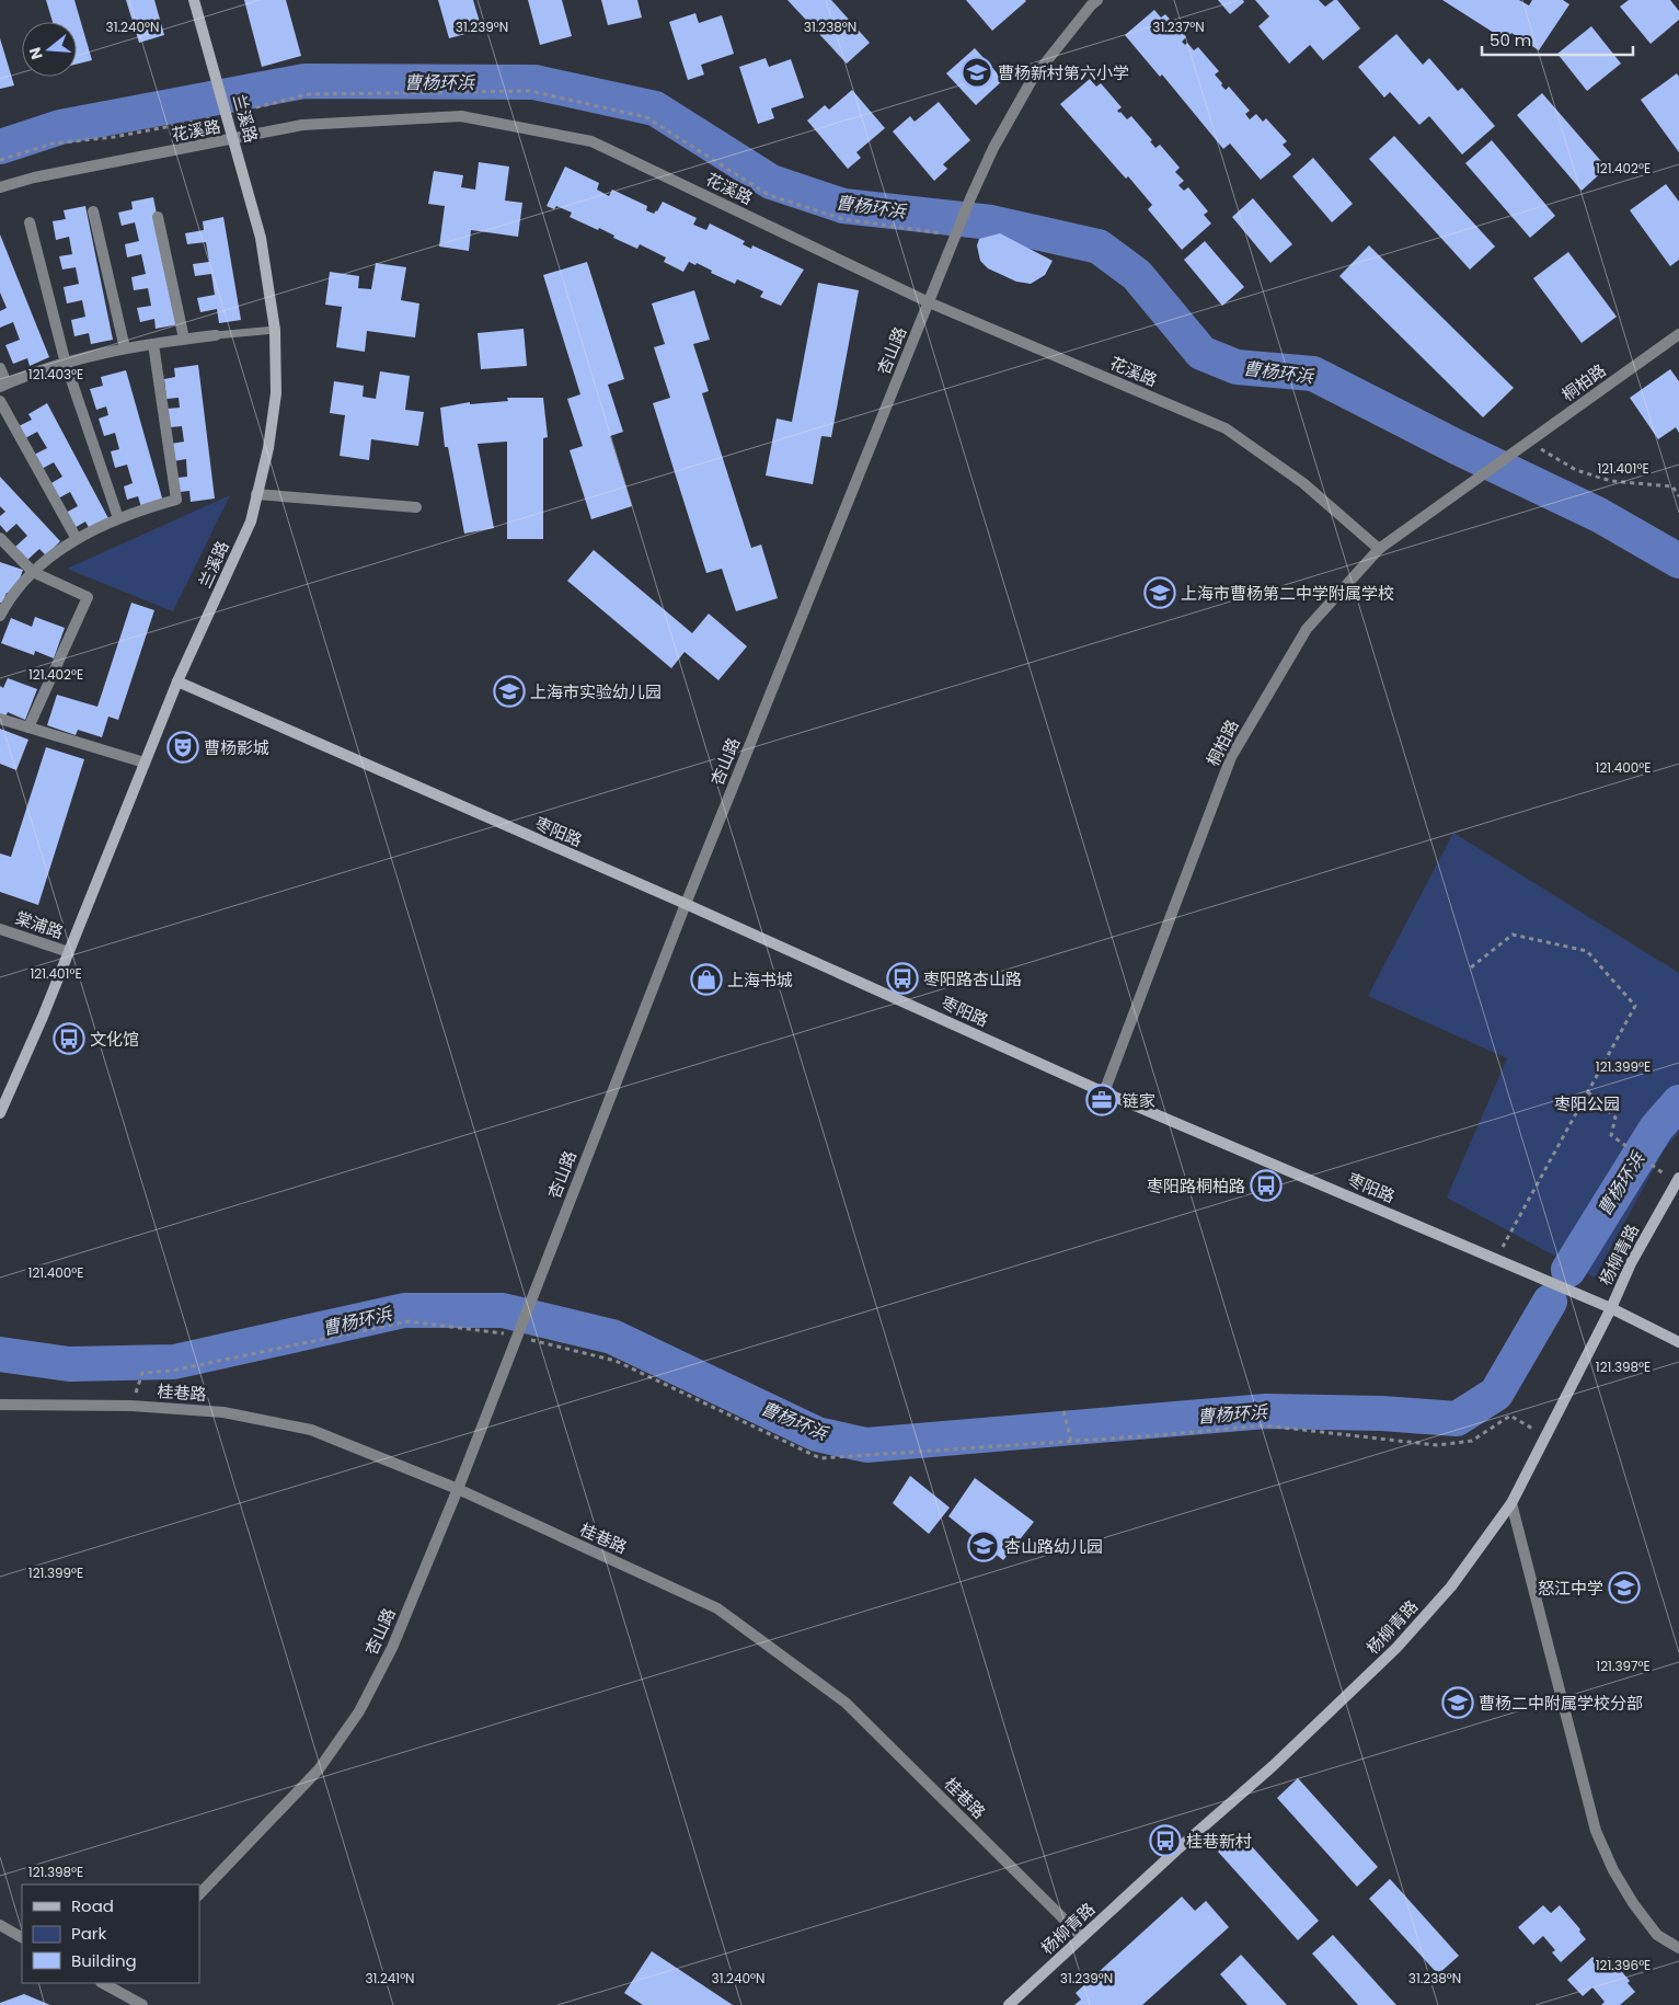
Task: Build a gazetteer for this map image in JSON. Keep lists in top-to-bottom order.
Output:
{
  "streets": {
    "street": [
      "兰溪路",
      "花溪路",
      "杏山路",
      "桐柏路",
      "枣阳路",
      "棠浦路",
      "杨柳青路",
      "桂巷路"
    ]
  },
  "crossings": [
    ["兰溪路", "花溪路"],
    ["兰溪路", "枣阳路"],
    ["兰溪路", "棠浦路"],
    ["花溪路", "杏山路"],
    ["花溪路", "桐柏路"],
    ["杏山路", "枣阳路"],
    ["杏山路", "桂巷路"],
    ["桐柏路", "枣阳路"],
    ["枣阳路", "杨柳青路"],
    ["杨柳青路", "桂巷路"]
  ],
  "water": ["曹杨环浜"],
  "parks": ["枣阳公园"],
  "places": {
    "school or university": [
      "曹杨新村第六小学",
      "上海市曹杨第二中学附属学校",
      "上海市实验幼儿园",
      "杏山路幼儿园",
      "怒江中学",
      "曹杨二中附属学校分部"
    ],
    "theatre": ["曹杨影城"],
    "bus stop": [
      "枣阳路杏山路",
      "文化馆",
      "枣阳路桐柏路",
      "桂巷新村"
    ],
    "shop": ["上海书城"],
    "office": ["链家"]
  },
  "legend": ["Road", "Park", "Building"],
  "scale_bar": "50 m",
  "north": "left",
  "coordinates": [
    "31.240°N",
    "31.239°N",
    "31.238°N",
    "31.237°N",
    "121.402°E",
    "121.403°E",
    "121.401°E",
    "121.400°E",
    "121.399°E",
    "121.398°E",
    "121.397°E",
    "121.396°E",
    "31.241°N"
  ]
}
